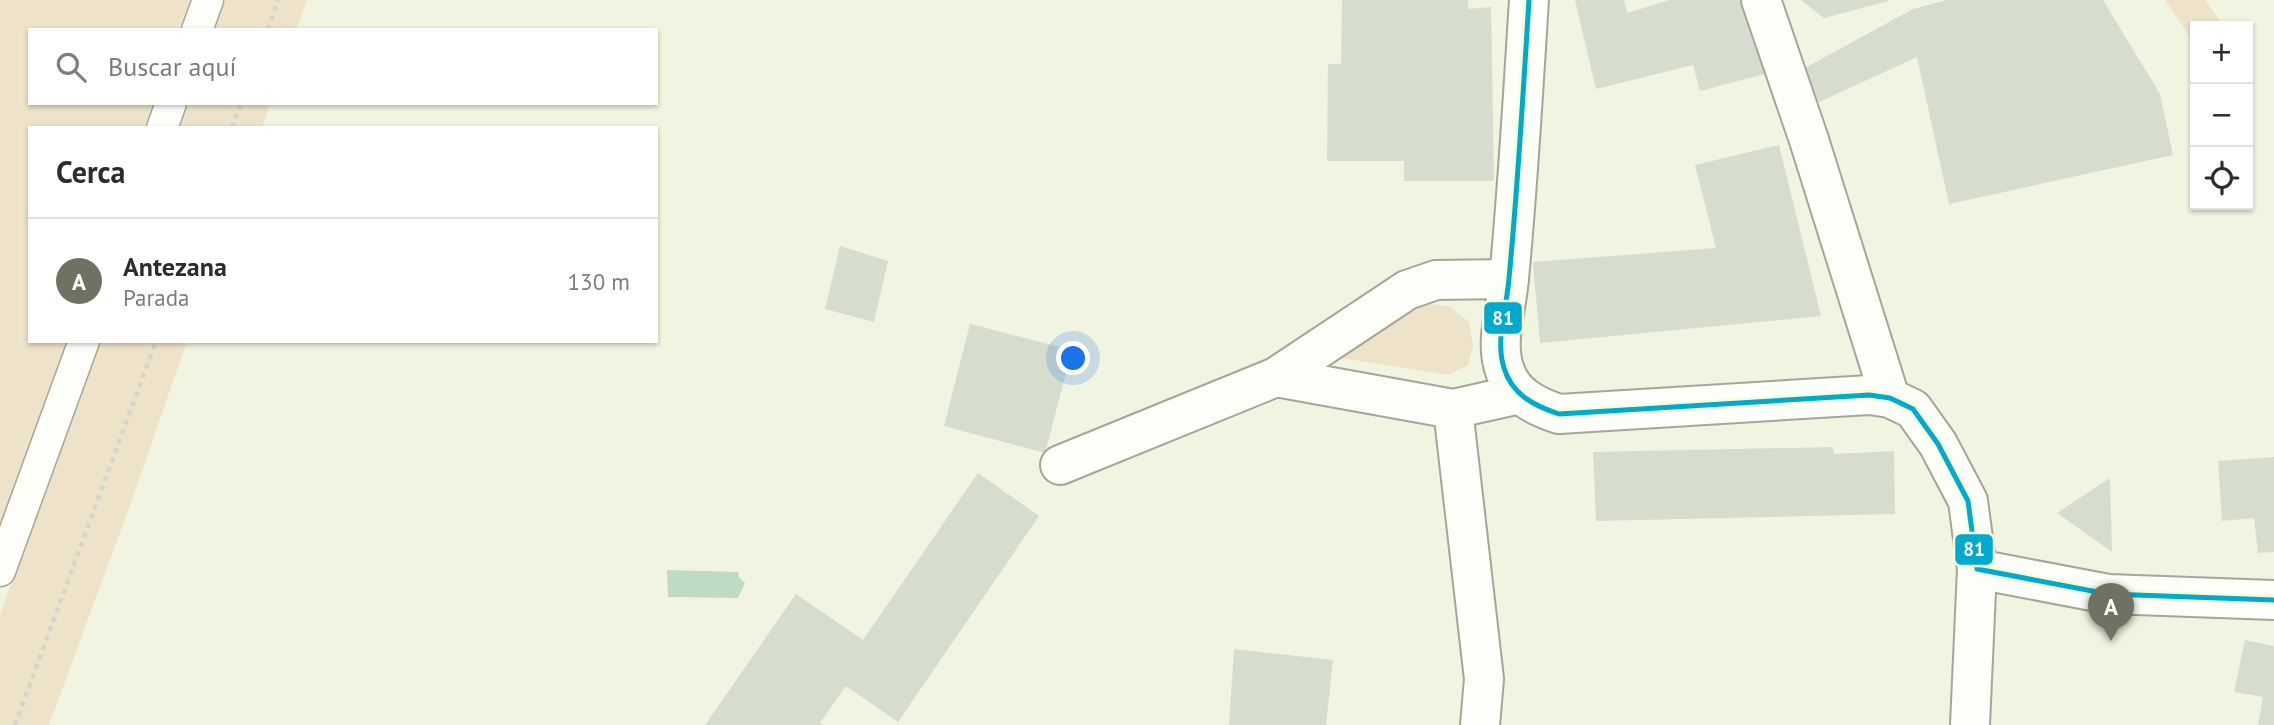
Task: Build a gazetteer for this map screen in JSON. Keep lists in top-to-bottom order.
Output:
{
  "lines": ["transit line 81"],
  "page": {
    "map_buttons": ["+", "−"],
    "search": "Buscar aquí",
    "heading": "Cerca",
    "list": [
      {
        "mark": "A",
        "name": "Antezana",
        "note": "Parada",
        "value": "130 m"
      }
    ],
    "pins": "A"
  }
}
